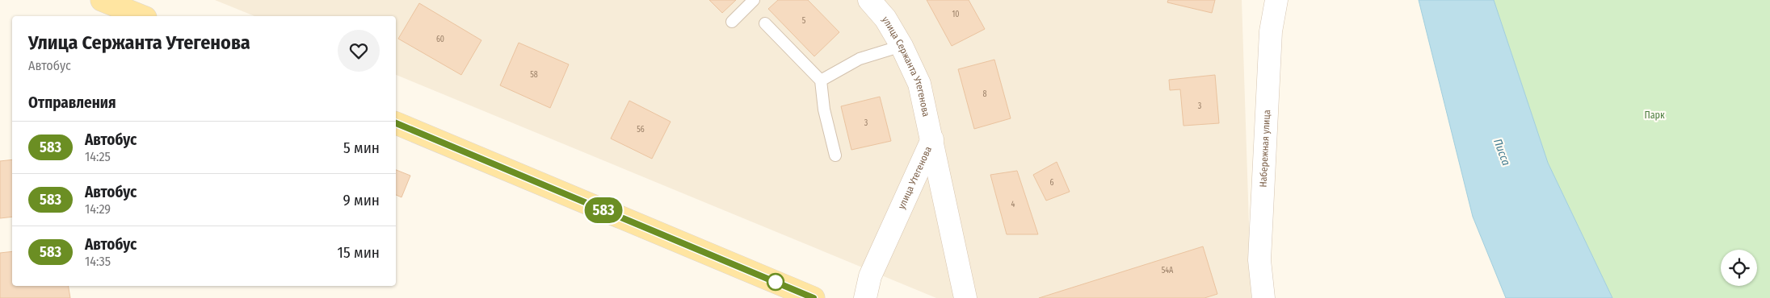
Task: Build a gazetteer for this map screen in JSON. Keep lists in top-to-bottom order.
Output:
{
  "streets": {
    "main road": ["улица Сержанта Утегенова", "Набережная улица", "улица Утегенова"]
  },
  "crossings": [
    ["улица Сержанта Утегенова", "улица Утегенова"]
  ],
  "water": ["Писса"],
  "parks": ["Парк"],
  "lines": ["bus line 583"],
  "house_numbers": [
    "10",
    "5",
    "60",
    "58",
    "8",
    "3",
    "3",
    "56",
    "6",
    "4",
    "54А"
  ],
  "page": {
    "on_map": "583",
    "heading": [
      ["Улица Сержанта Утегенова", "Автобус"],
      "Отправления"
    ],
    "list": [
      {
        "mark": "583",
        "name": "Автобус",
        "note": "14:25",
        "value": "5 мин"
      },
      {
        "mark": "583",
        "name": "Автобус",
        "note": "14:29",
        "value": "9 мин"
      },
      {
        "mark": "583",
        "name": "Автобус",
        "note": "14:35",
        "value": "15 мин"
      }
    ]
  }
}
